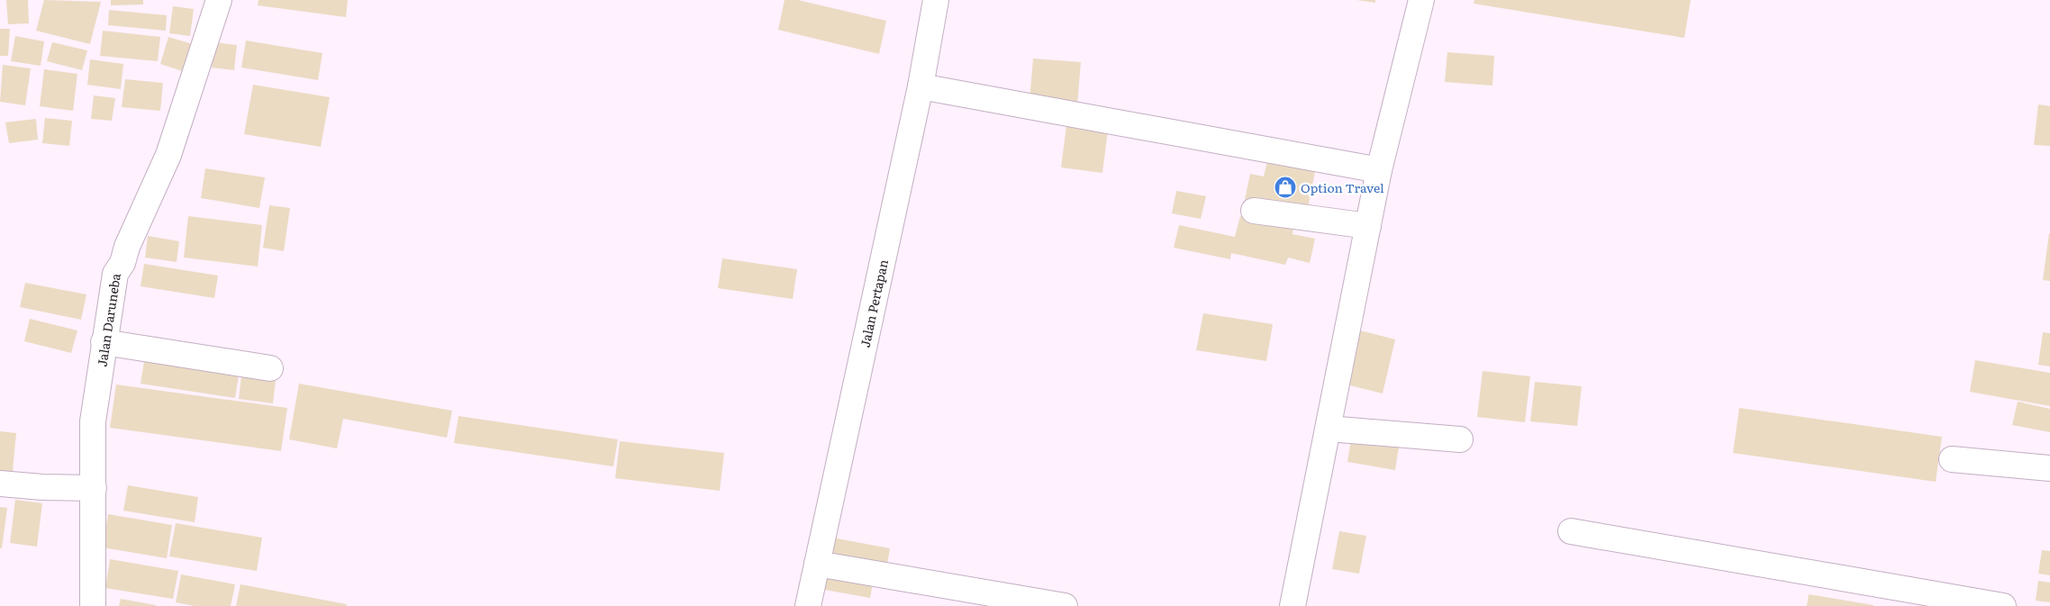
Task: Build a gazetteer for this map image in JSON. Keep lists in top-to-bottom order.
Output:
{
  "streets": {
    "street": ["Jalan Pertapan", "Jalan Daruneba"]
  },
  "places": {
    "shop": ["Option Travel"]
  }
}
